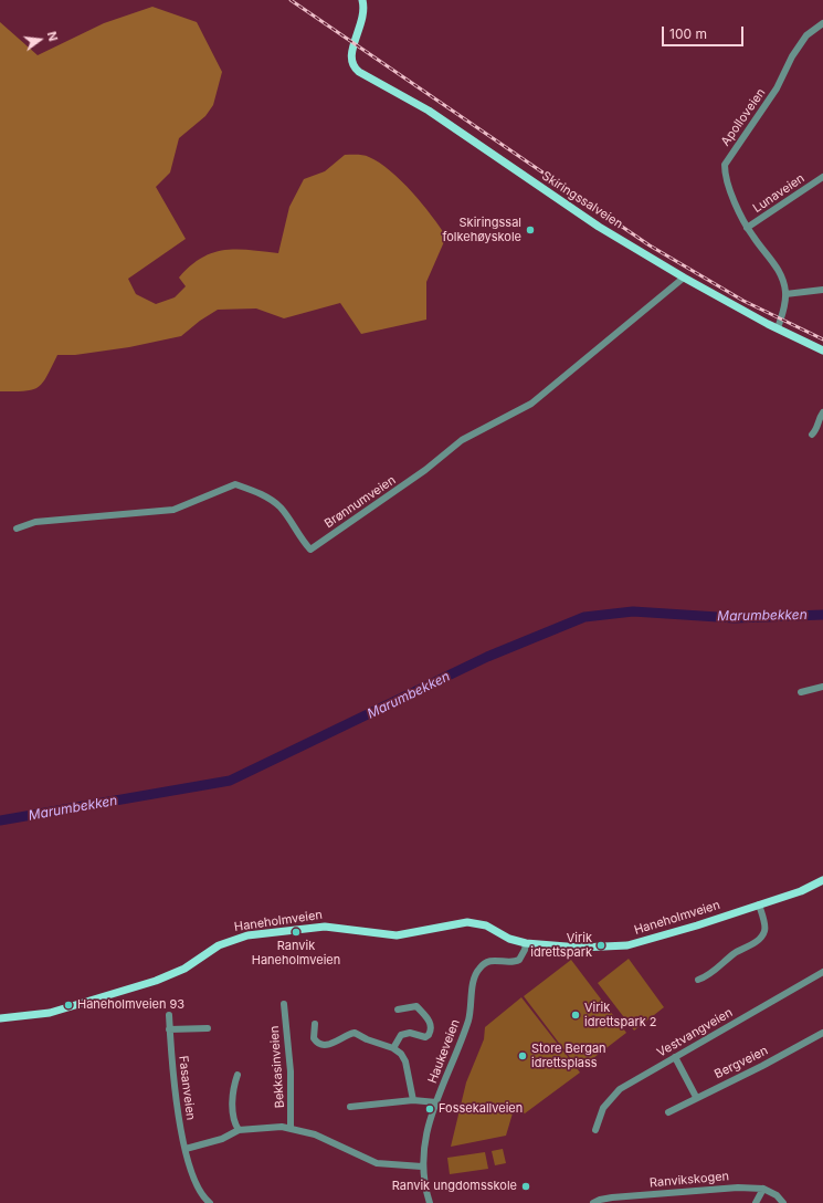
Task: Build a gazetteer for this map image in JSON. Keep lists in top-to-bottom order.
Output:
{
  "streets": {
    "main road": ["Skiringssalveien", "Haneholmveien"],
    "street": [
      "Apolloveien",
      "Lunaveien",
      "Brønnumveien",
      "Vestvangveien",
      "Haukeveien",
      "Bergveien",
      "Bekkasinveien",
      "Fasanveien",
      "Ranvikskogen"
    ]
  },
  "crossings": [
    ["Apolloveien", "Lunaveien"],
    ["Apolloveien", "Skiringssalveien"],
    ["Skiringssalveien", "Brønnumveien"],
    ["Haneholmveien", "Haukeveien"]
  ],
  "water": ["Marumbekken"],
  "places": [
    "Skiringssal folkehøyskole",
    "Ranvik Haneholmveien",
    "Virik idrettspark",
    "Haneholmveien 93",
    "Virik idrettspark 2",
    "Store Bergan idrettsplass",
    "Fossekallveien",
    "Ranvik ungdomsskole"
  ],
  "scale_bar": "100 m",
  "north": "right"
}
